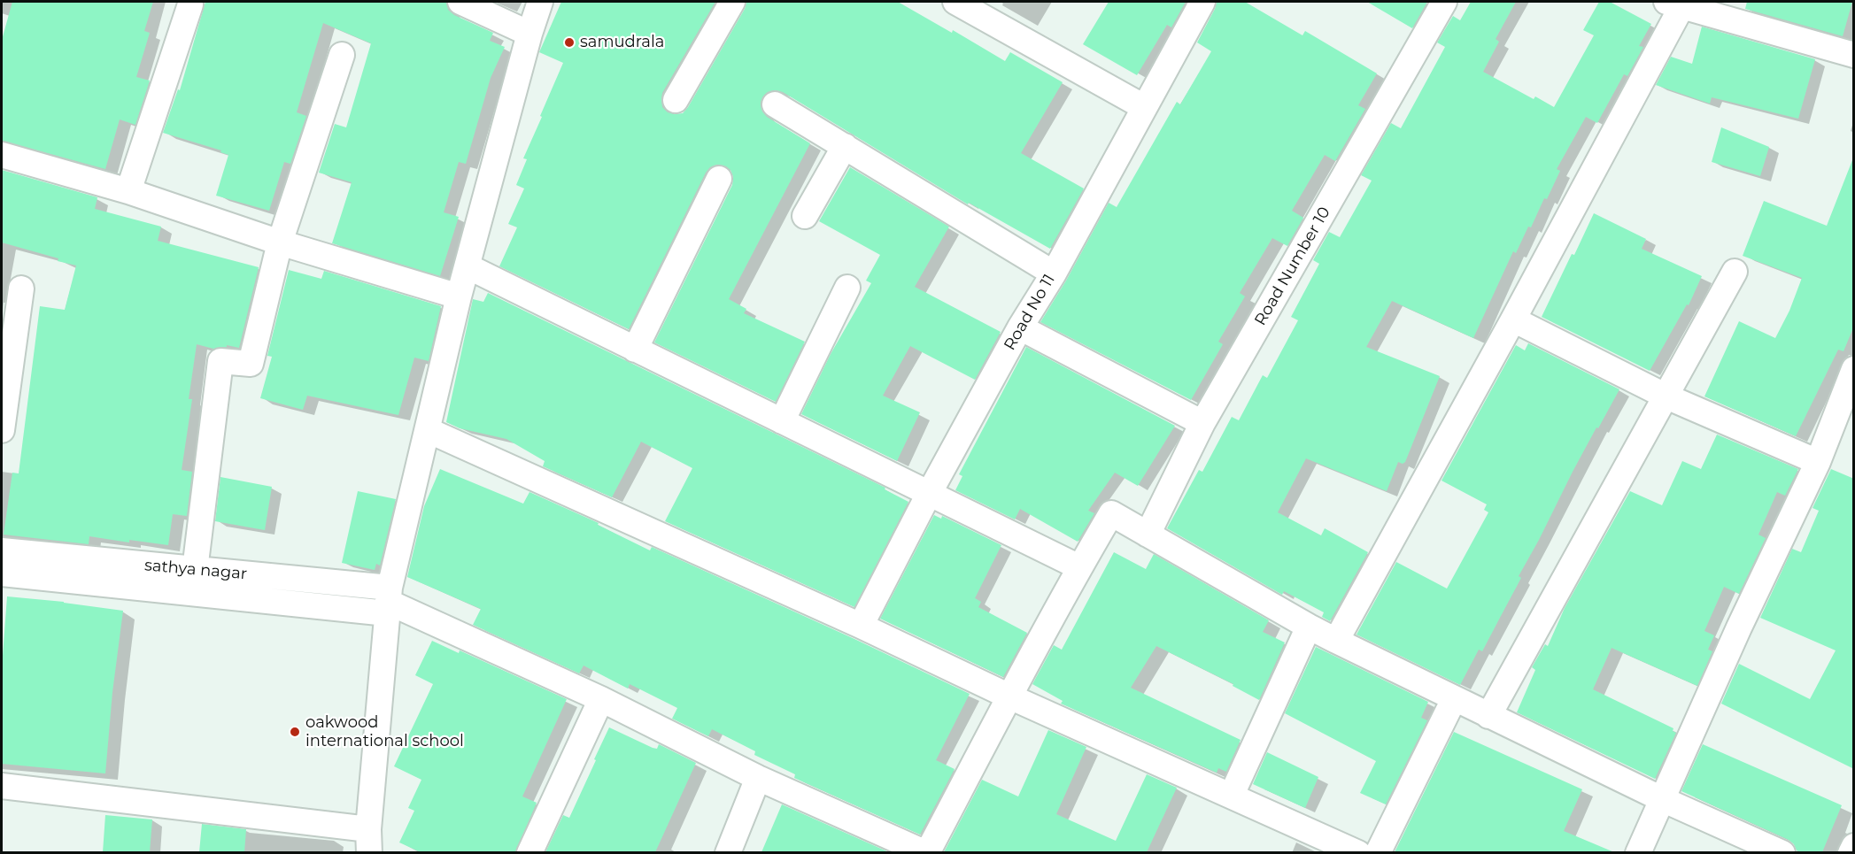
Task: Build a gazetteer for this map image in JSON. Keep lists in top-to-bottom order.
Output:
{
  "streets": {
    "street": ["Road Number 10", "Road No 11", "sathya nagar"]
  },
  "places": ["samudrala", "oakwood international school"]
}
